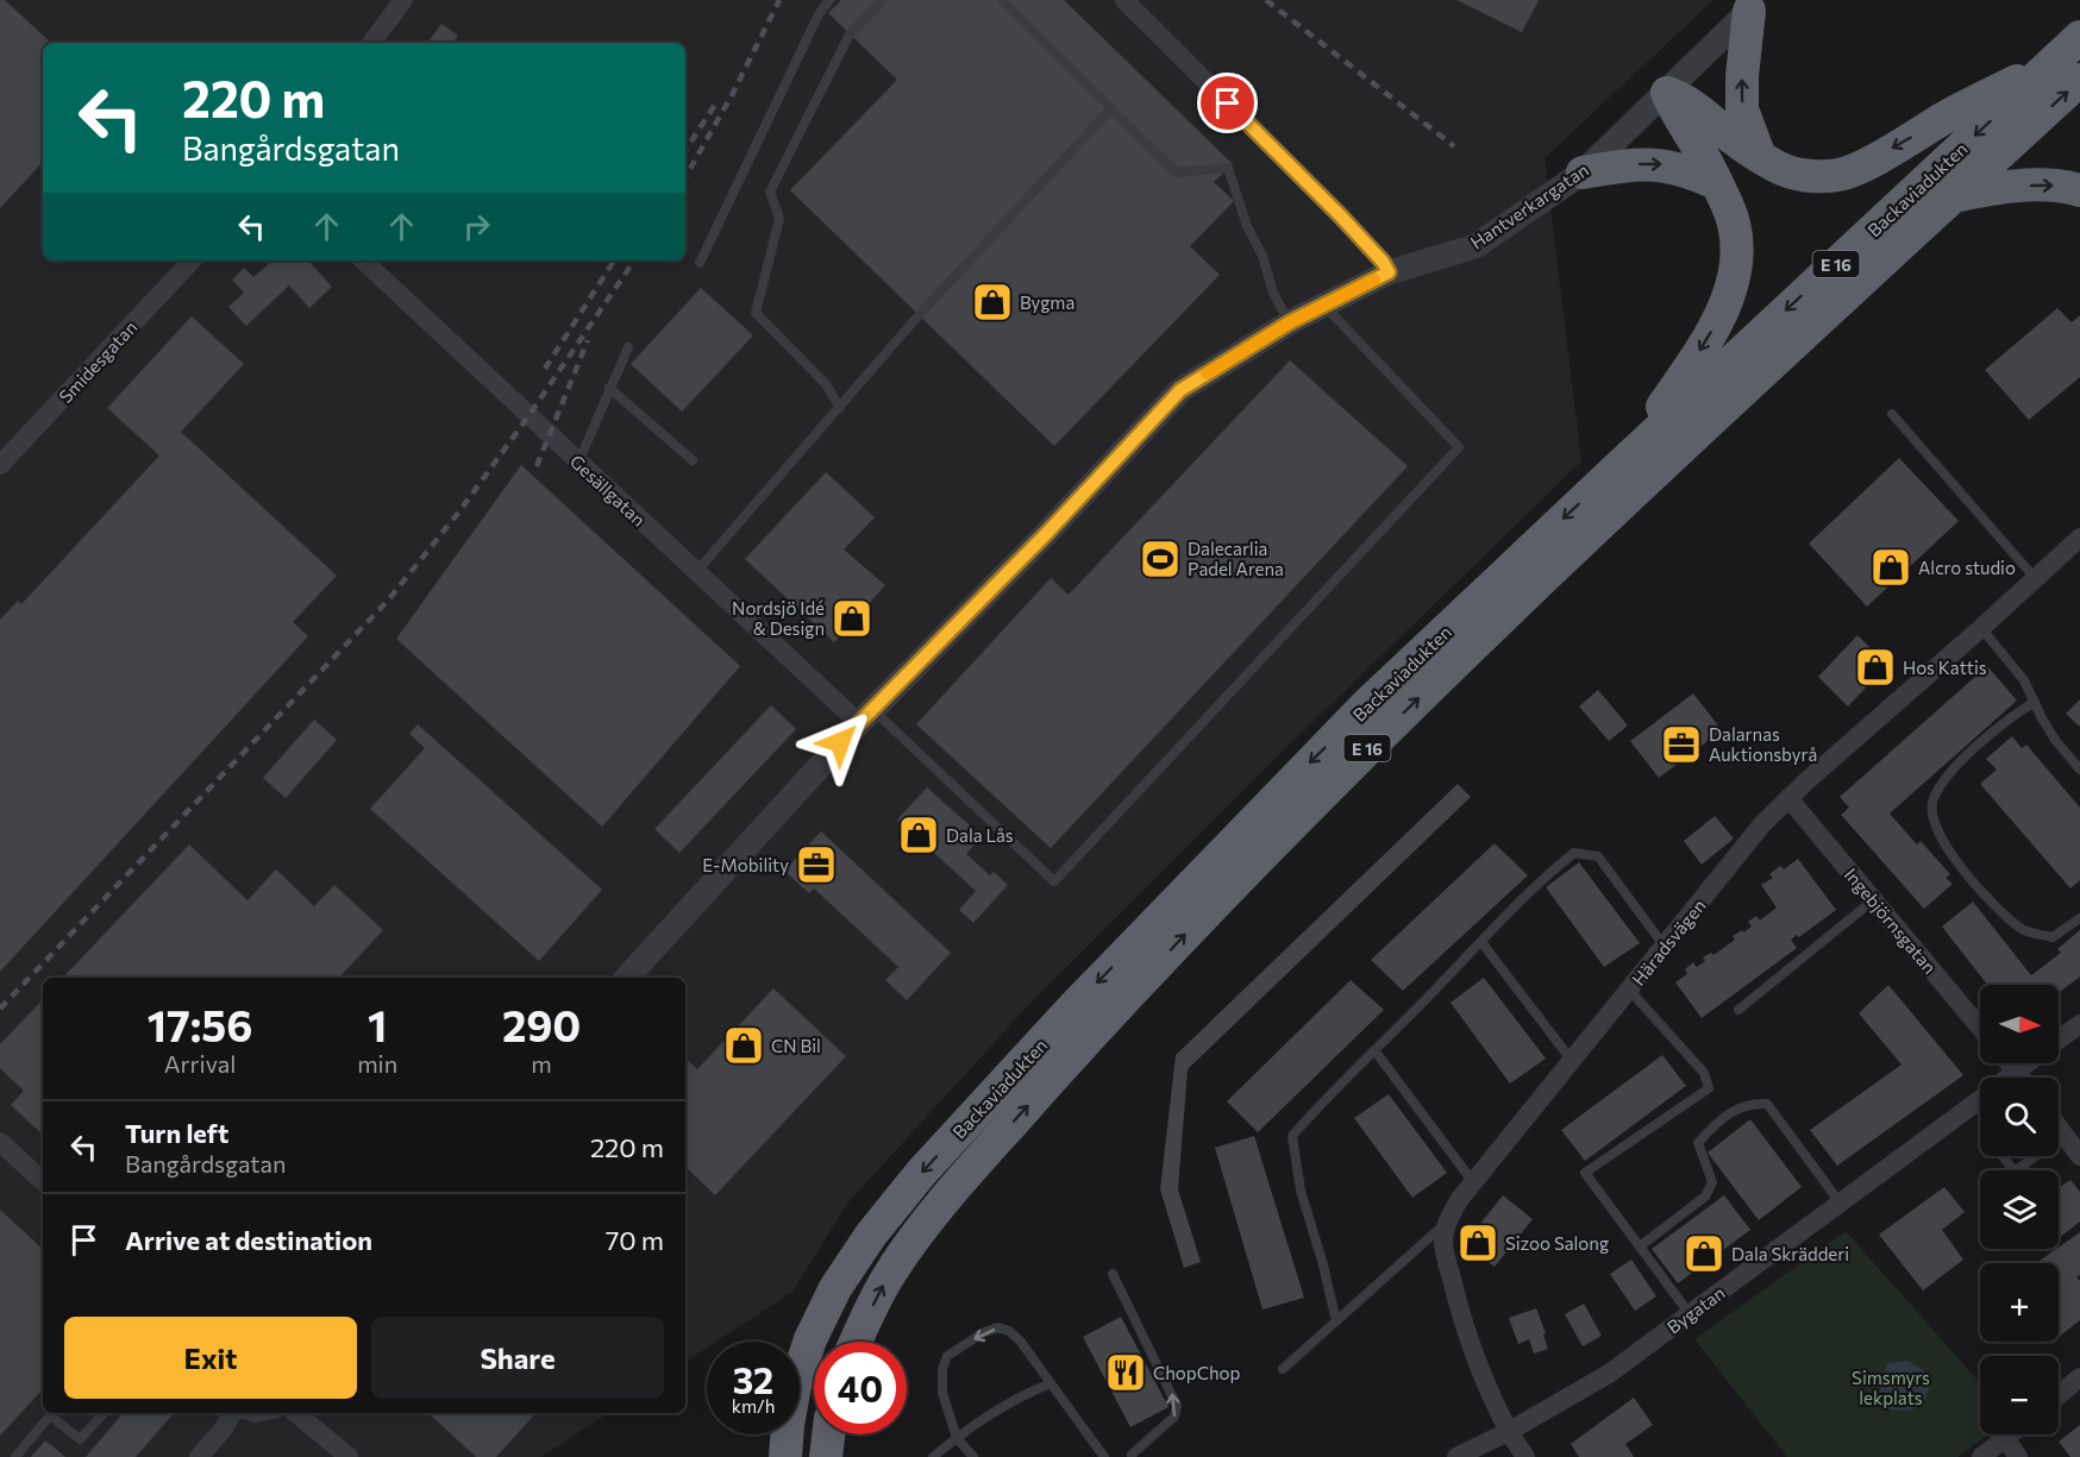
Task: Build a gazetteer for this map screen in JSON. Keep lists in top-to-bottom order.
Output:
{
  "streets": {
    "highway": ["Backaviadukten", "E 16"],
    "street": [
      "Hantverkargatan",
      "Smidesgatan",
      "Gesällgatan",
      "Ingebjörnsgatan",
      "Häradsvägen",
      "Bygatan"
    ]
  },
  "crossings": [
    ["Hantverkargatan", "Gesällgatan"],
    ["Ingebjörnsgatan", "Häradsvägen"]
  ],
  "parks": ["Simsmyrs lekplats"],
  "places": {
    "shop": [
      "Bygma",
      "Alcro studio",
      "Nordsjö Idé & Design",
      "Hos Kattis",
      "Dala Lås",
      "CN Bil",
      "Sizoo Salong",
      "Dala Skrädderi"
    ],
    "sports": ["Dalecarlia Padel Arena"],
    "office": ["Dalarnas Auktionsbyrå", "E-Mobility"],
    "restaurant": ["ChopChop"]
  },
  "north": "right",
  "page": {
    "turn": ["220 m", "Bangårdsgatan"],
    "eta": [
      "17:56",
      "Arrival",
      "1",
      "min",
      "290",
      "m"
    ],
    "map_buttons": ["+", "−"],
    "list": [
      {
        "name": "Turn left",
        "note": "Bangårdsgatan",
        "value": "220 m"
      },
      {
        "name": "Arrive at destination",
        "value": "70 m"
      }
    ],
    "buttons": ["Exit", "Share"],
    "speed": "32 km/h",
    "limit": "40"
  }
}
